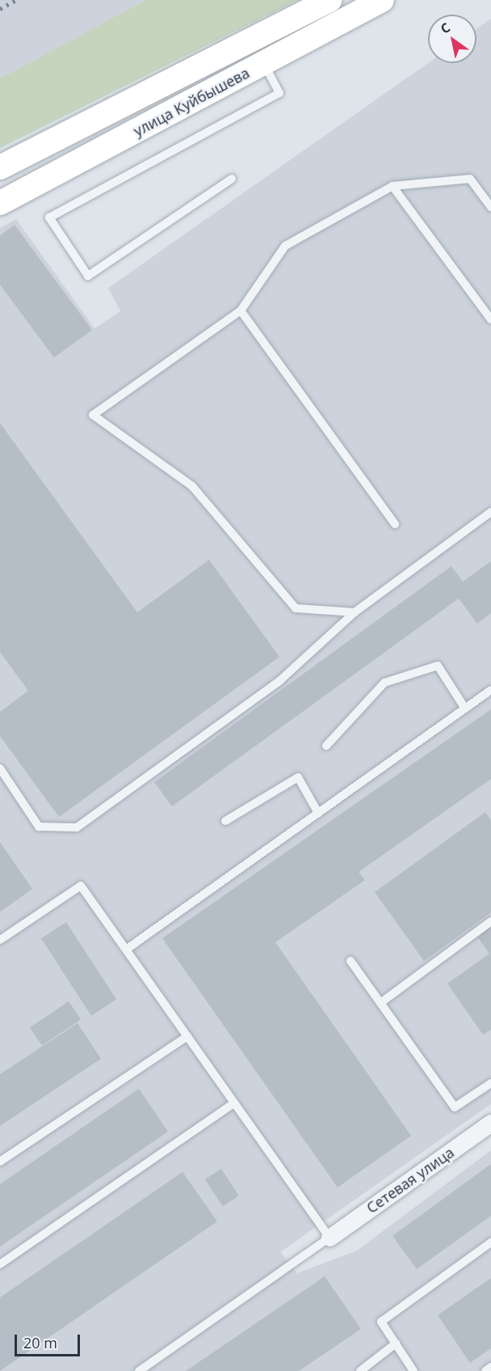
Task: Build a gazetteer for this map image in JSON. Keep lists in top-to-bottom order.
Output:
{
  "streets": {
    "main road": ["улица Куйбышева"],
    "street": ["Сетевая улица"]
  },
  "scale_bar": "20 m",
  "north": "top left"
}
